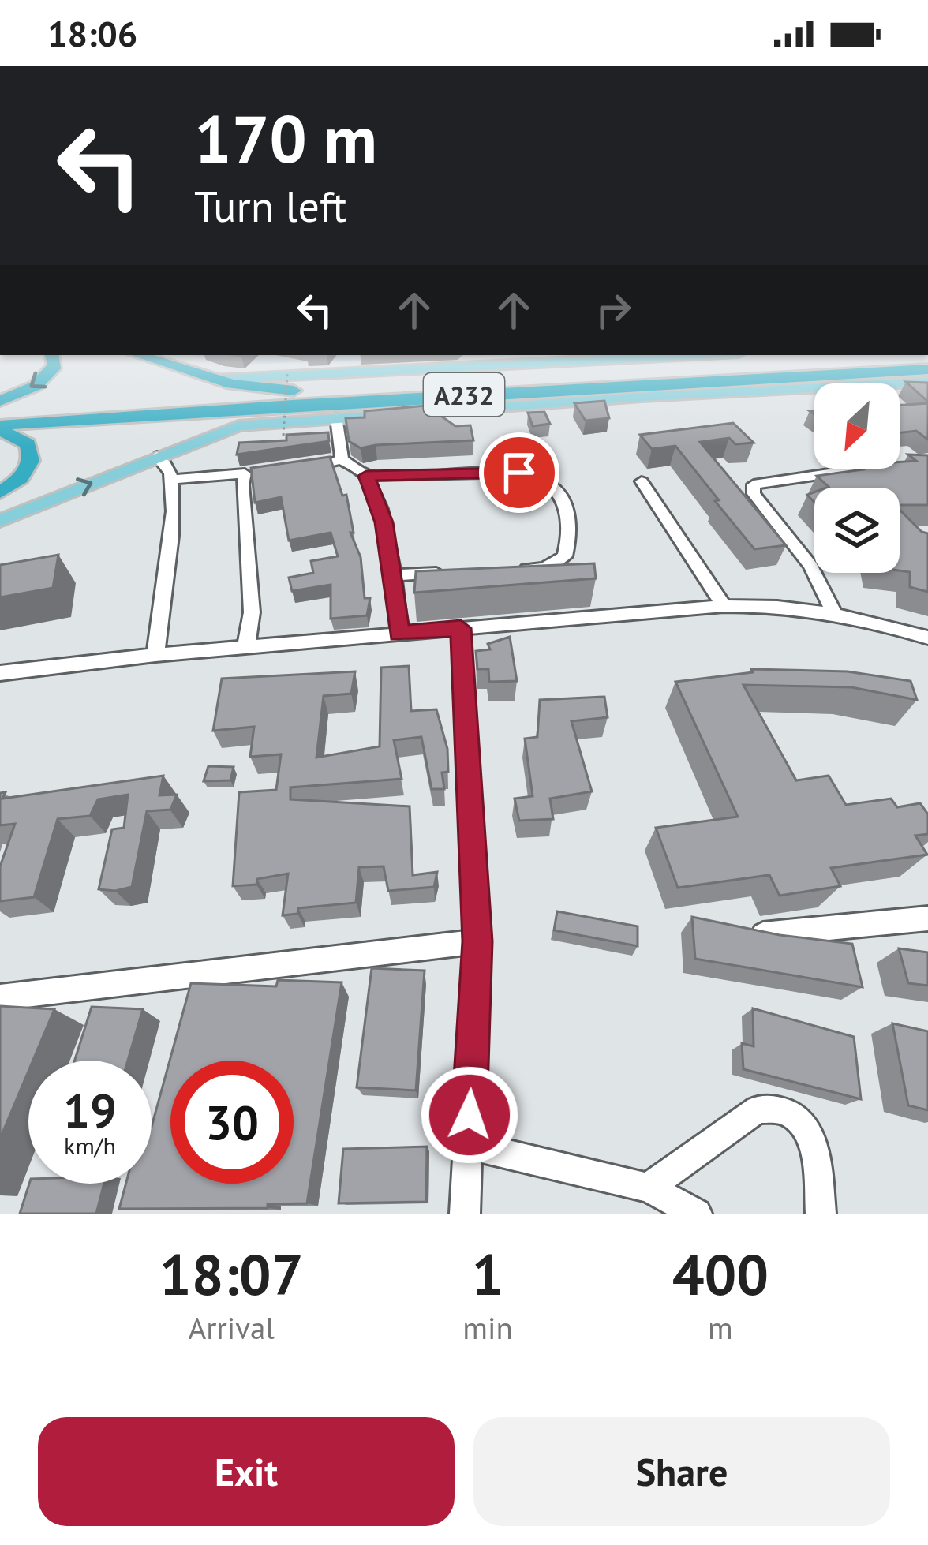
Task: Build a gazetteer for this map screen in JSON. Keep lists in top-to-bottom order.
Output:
{
  "streets": {
    "highway": ["A232"]
  },
  "north": "bottom left",
  "page": {
    "status": "18:06",
    "turn": ["170 m", "Turn left"],
    "speed": "19 km/h",
    "limit": "30",
    "eta": [
      "18:07",
      "Arrival",
      "1",
      "min",
      "400",
      "m"
    ],
    "buttons": ["Exit", "Share"]
  }
}
